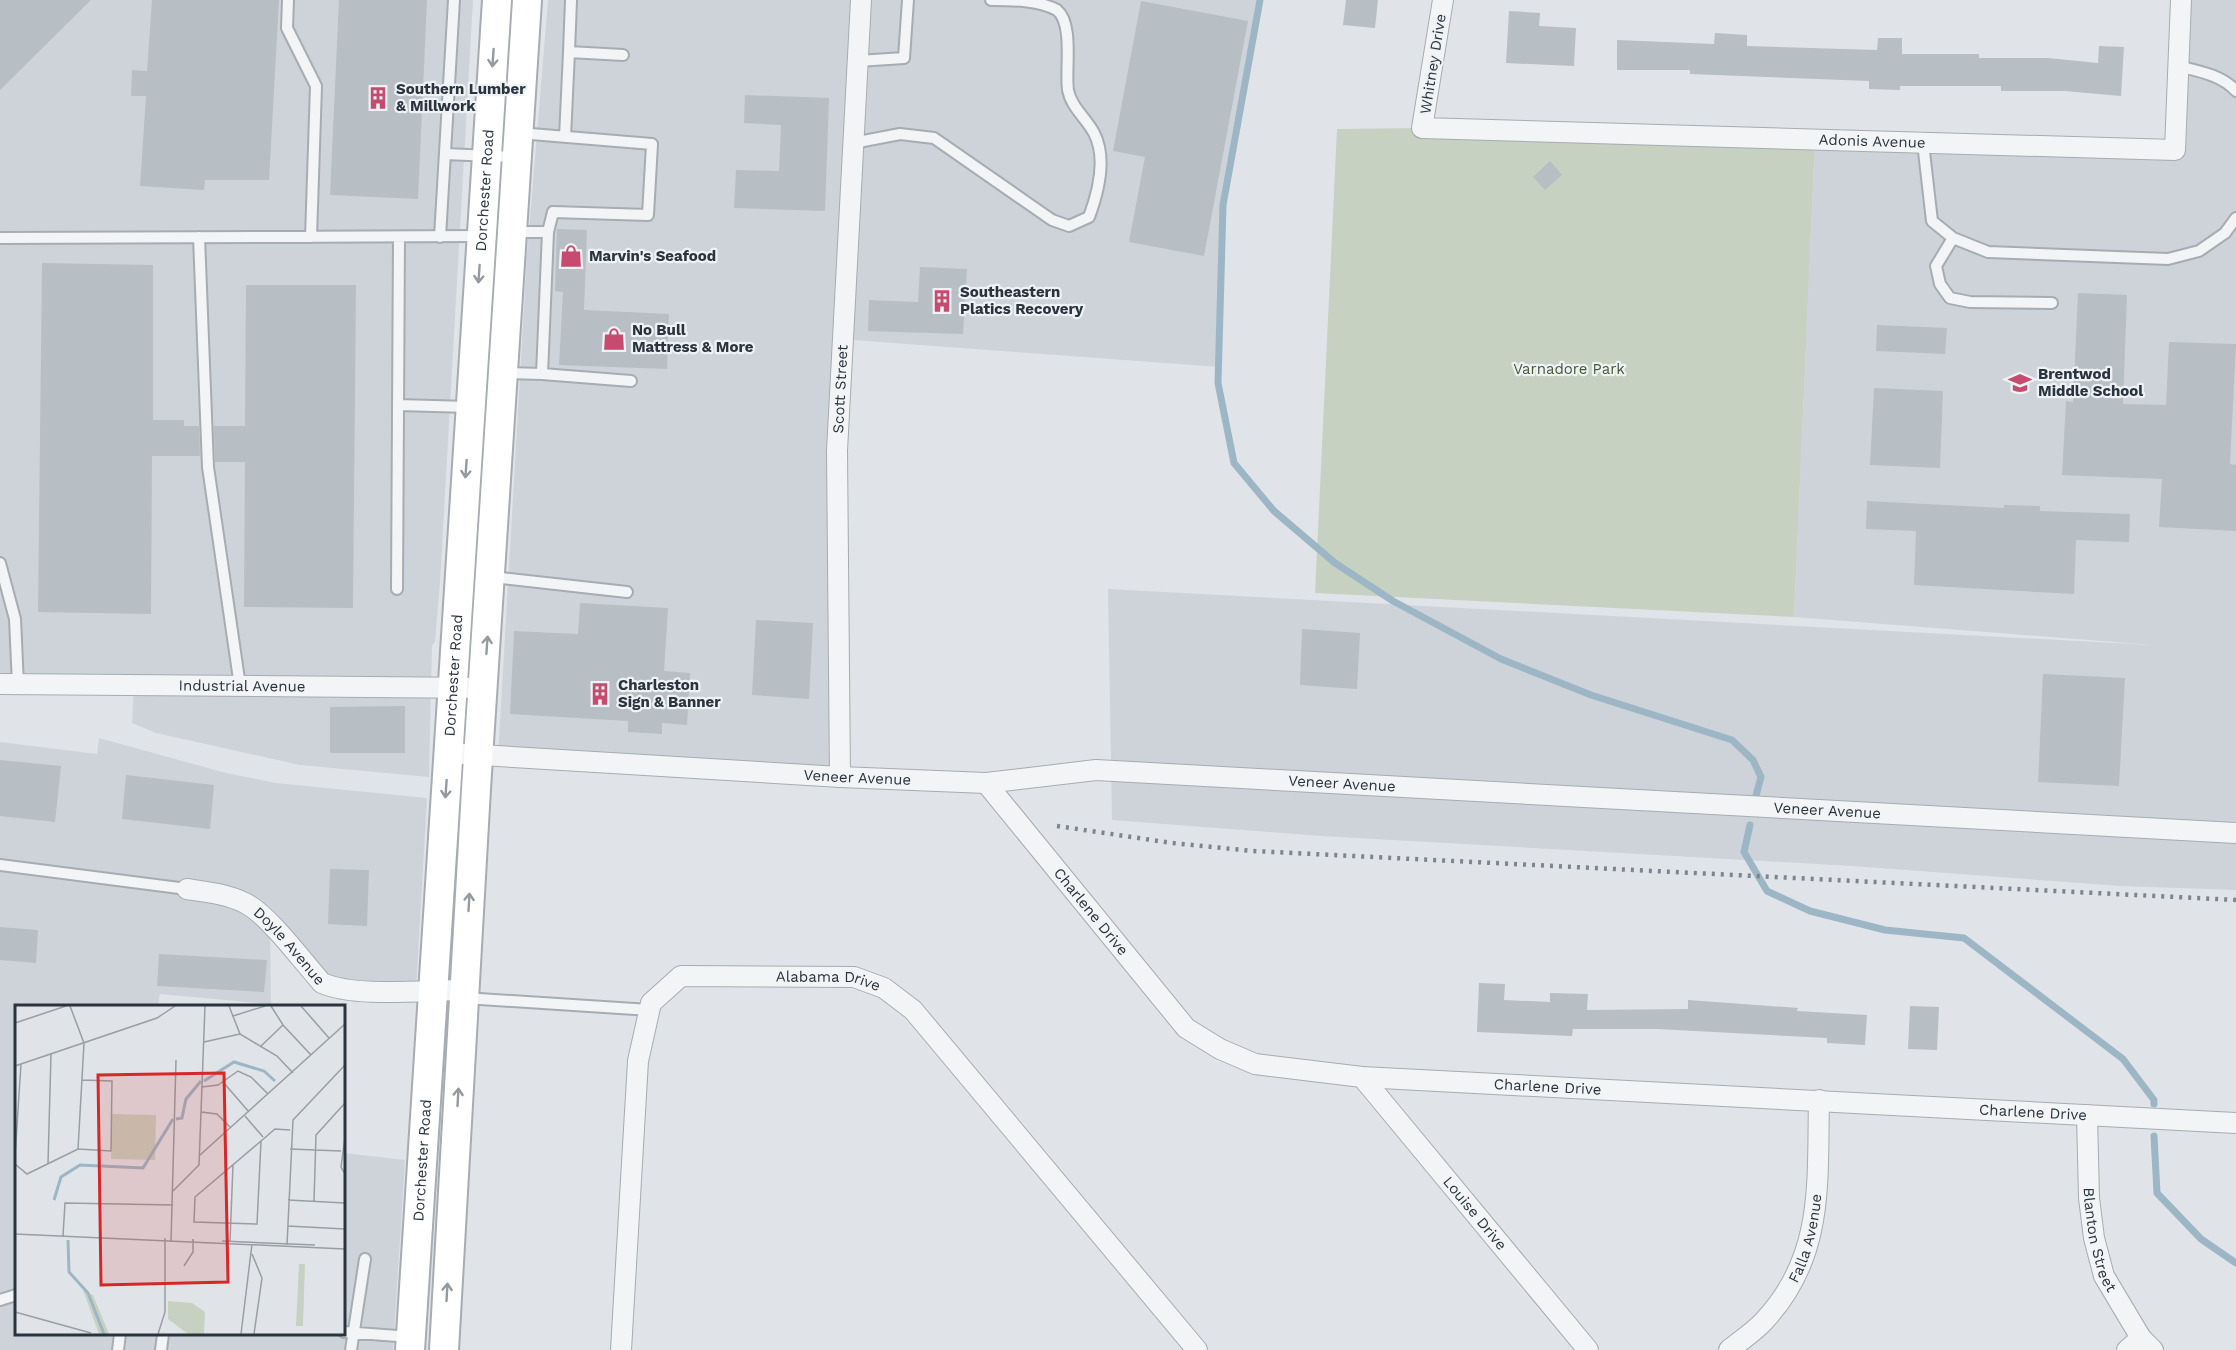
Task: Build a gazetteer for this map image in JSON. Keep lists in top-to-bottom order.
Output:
{
  "streets": {
    "main road": ["Dorchester Road"],
    "street": [
      "Whitney Drive",
      "Adonis Avenue",
      "Scott Street",
      "Industrial Avenue",
      "Veneer Avenue",
      "Charlene Drive",
      "Doyle Avenue",
      "Alabama Drive",
      "Louise Drive",
      "Falla Avenue",
      "Blanton Street"
    ]
  },
  "crossings": [
    ["Whitney Drive", "Adonis Avenue"],
    ["Dorchester Road", "Industrial Avenue"],
    ["Dorchester Road", "Veneer Avenue"],
    ["Dorchester Road", "Doyle Avenue"],
    ["Scott Street", "Veneer Avenue"],
    ["Veneer Avenue", "Charlene Drive"],
    ["Charlene Drive", "Louise Drive"],
    ["Charlene Drive", "Falla Avenue"],
    ["Charlene Drive", "Blanton Street"]
  ],
  "parks": ["Varnadore Park"],
  "places": {
    "building": ["Southern Lumber & Millwork", "Southeastern Platics Recovery", "Charleston Sign & Banner"],
    "shop": ["Marvin's Seafood", "No Bull Mattress & More"],
    "school or university": ["Brentwod Middle School"]
  }
}
